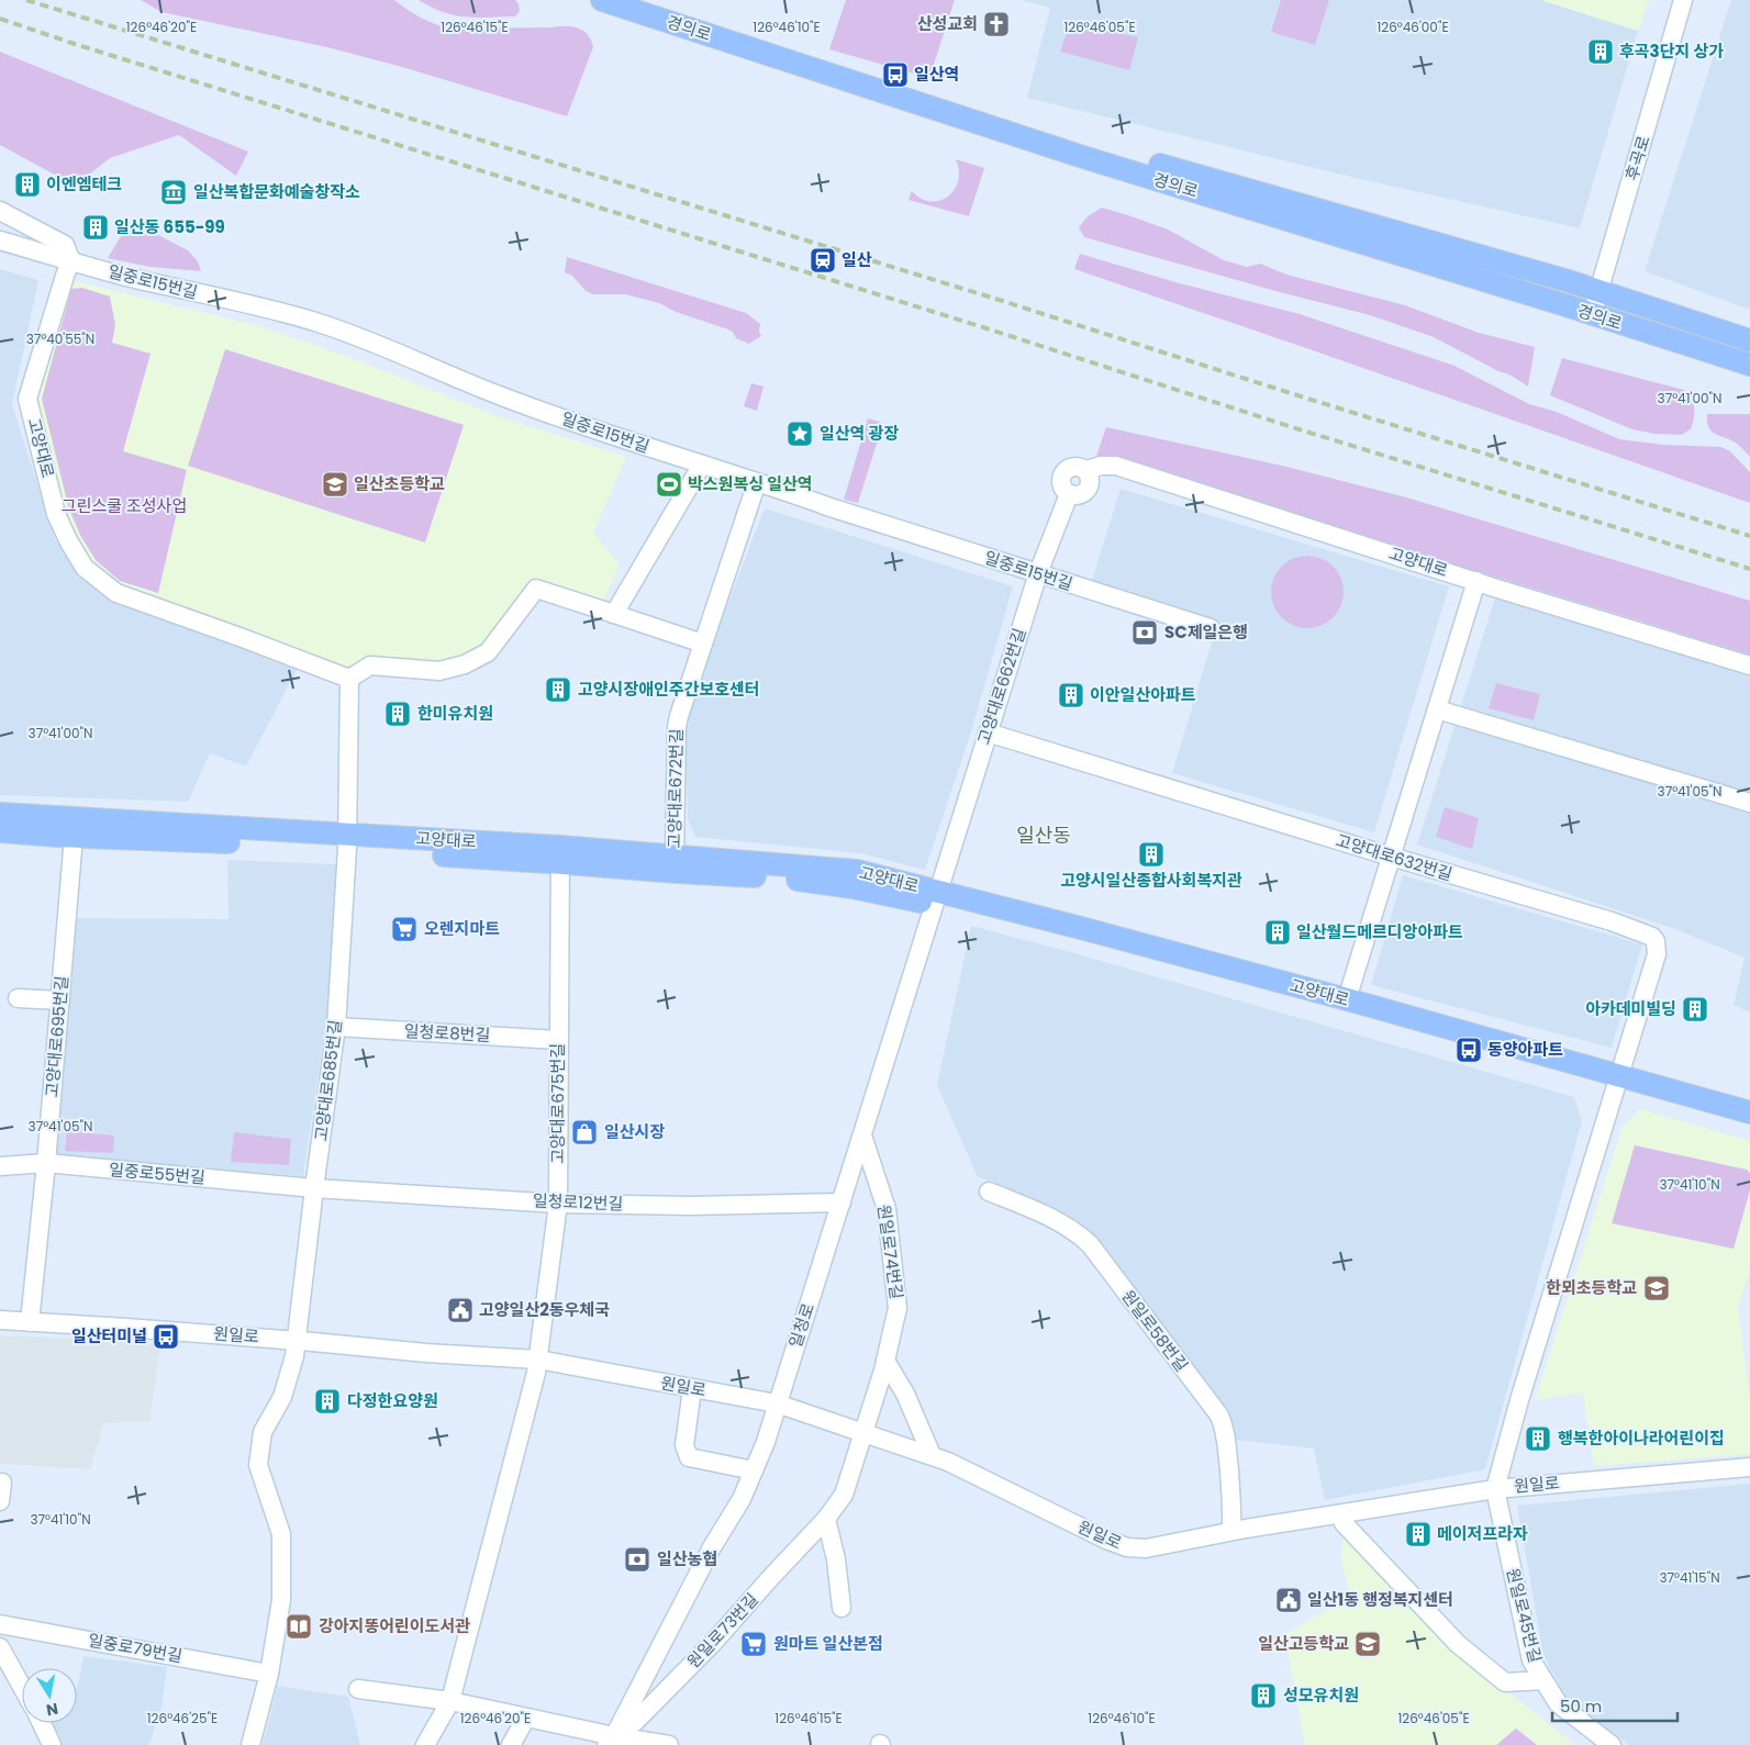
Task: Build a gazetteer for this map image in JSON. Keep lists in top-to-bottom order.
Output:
{
  "streets": {
    "main road": ["경의로", "고양대로"],
    "street": [
      "후곡로",
      "일중로15번길",
      "고양대로662번길",
      "고양대로672번길",
      "고양대로632번길",
      "일청로8번길",
      "고양대로695번길",
      "고양대로685번길",
      "고양대로675번길",
      "일중로55번길",
      "일청로12번길",
      "원일로74번길",
      "일청로",
      "원일로58번길",
      "원일로",
      "원일로45번길",
      "원일로73번길",
      "일중로79번길"
    ]
  },
  "crossings": [
    ["경의로", "후곡로"],
    ["일중로15번길", "고양대로"],
    ["일중로15번길", "고양대로662번길"],
    ["일중로15번길", "고양대로672번길"],
    ["고양대로", "고양대로662번길"],
    ["고양대로", "고양대로672번길"],
    ["고양대로", "고양대로632번길"],
    ["고양대로", "고양대로695번길"],
    ["고양대로", "고양대로685번길"],
    ["고양대로", "고양대로675번길"],
    ["고양대로", "일청로"],
    ["고양대로662번길", "고양대로632번길"],
    ["고양대로662번길", "일청로"],
    ["일청로8번길", "고양대로685번길"],
    ["일청로8번길", "고양대로675번길"],
    ["고양대로695번길", "일중로55번길"],
    ["고양대로695번길", "원일로"],
    ["고양대로685번길", "일중로55번길"],
    ["고양대로685번길", "일청로12번길"],
    ["고양대로685번길", "원일로"],
    ["고양대로685번길", "일중로79번길"],
    ["고양대로675번길", "일청로12번길"],
    ["고양대로675번길", "원일로"],
    ["일중로55번길", "일청로12번길"],
    ["일청로12번길", "일청로"],
    ["원일로74번길", "일청로"],
    ["원일로74번길", "원일로"],
    ["원일로74번길", "원일로73번길"],
    ["일청로", "원일로"],
    ["일청로", "원일로73번길"],
    ["원일로58번길", "원일로"],
    ["원일로", "원일로45번길"],
    ["원일로", "원일로73번길"]
  ],
  "districts": ["일산동"],
  "parks": ["그린스쿨 조성사업"],
  "places": {
    "church": ["산성교회"],
    "building": [
      "후곡3단지 상가",
      "이엔엠테크",
      "일산동 655-99",
      "고양시장애인주간보호센터",
      "이안일산아파트",
      "한미유치원",
      "고양시일산종합사회복지관",
      "일산월드메르디앙아파트",
      "아카데미빌딩",
      "다정한요양원",
      "행복한아이나라어린이집",
      "메이저프라자",
      "성모유치원"
    ],
    "bus stop": ["일산역", "동양아파트", "일산터미널"],
    "museum": ["일산복합문화예술창작소"],
    "station": ["일산"],
    "place": ["일산역 광장"],
    "school or university": ["일산초등학교", "한뫼초등학교", "일산고등학교"],
    "sports": ["박스원복싱 일산역"],
    "bank": ["SC제일은행", "일산농협"],
    "supermarket": ["오렌지마트", "원마트 일산본점"],
    "shop": ["일산시장"],
    "public building": ["고양일산2동우체국", "일산1동 행정복지센터"],
    "library": ["강아지똥어린이도서관"]
  },
  "scale_bar": "50 m",
  "north": "bottom",
  "coordinates": [
    "126°46'20\"E",
    "126°46'15\"E",
    "126°46'10\"E",
    "126°46'05\"E",
    "126°46'00\"E",
    "37°40'55\"N",
    "37°41'00\"N",
    "37°41'05\"N",
    "37°41'10\"N",
    "37°41'15\"N",
    "126°46'25\"E"
  ]
}
